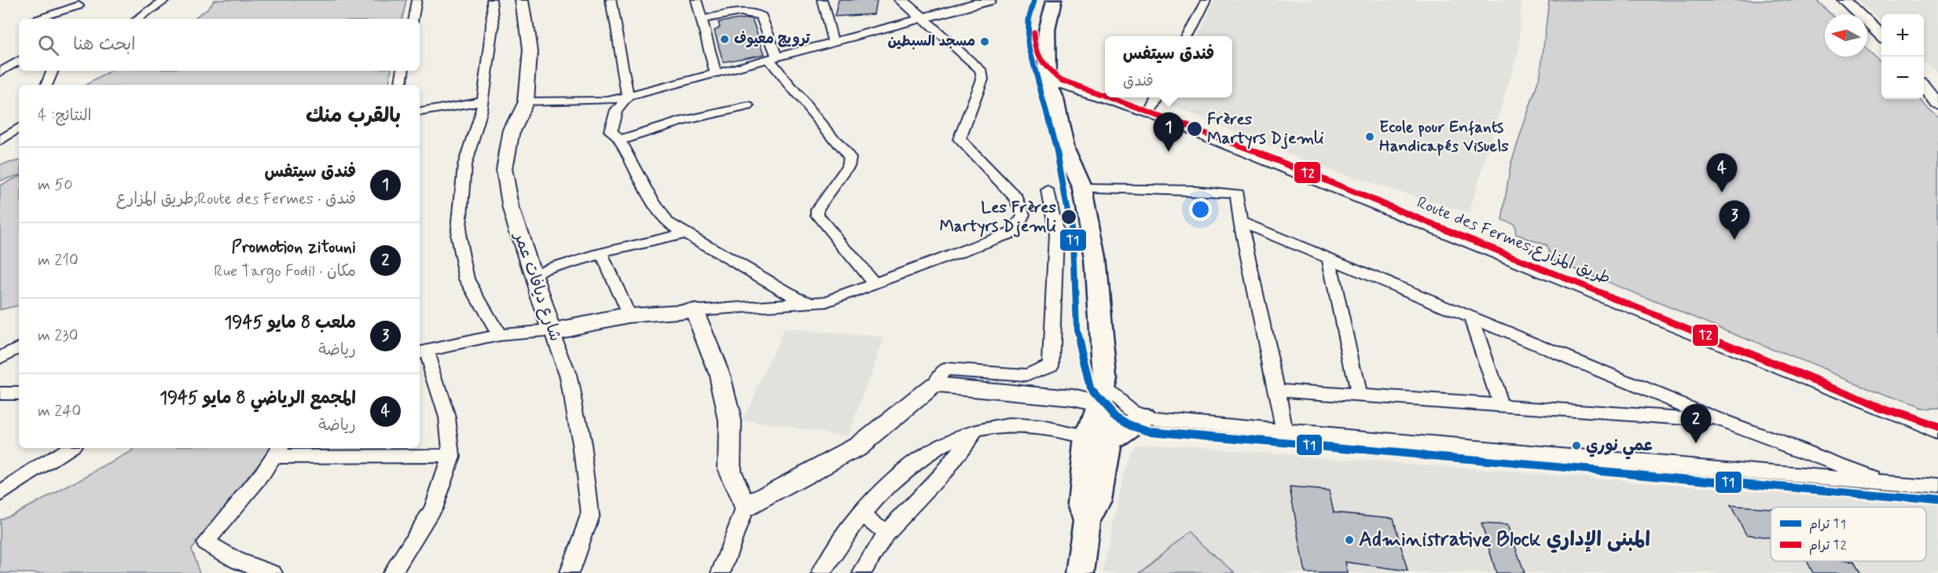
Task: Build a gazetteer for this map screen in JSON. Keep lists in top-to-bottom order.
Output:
{
  "streets": {
    "street": ["Route des Fermes;طريق المزارع", "شارع ديافات عمر"]
  },
  "places": [
    "ترويج معيوف",
    "مسجد السبطين",
    "Frères Martyrs Djemli",
    "Ecole pour Enfants Handicapés Visuels",
    "Les Frères Martyrs Djemli",
    "عمي نوري",
    "Administrative Block المبنى الإداري"
  ],
  "lines": ["tram line T1", "tram line T2"],
  "legend": ["ترام T1", "ترام T2"],
  "north": "left",
  "page": {
    "map_buttons": ["+", "−"],
    "search": "ابحث هنا",
    "popup": ["فندق سيتفس", "فندق"],
    "heading": ["بالقرب منك", "النتائج: 4"],
    "pins": [
      "1",
      "4",
      "3",
      "2"
    ],
    "list": [
      {
        "mark": "1",
        "name": "فندق سيتفس",
        "note": "فندق · Route des Fermes;طريق المزارع",
        "value": "50 m"
      },
      {
        "mark": "2",
        "name": "Promotion zitouni",
        "note": "مكان · Rue Targo Fodil",
        "value": "210 m"
      },
      {
        "mark": "3",
        "name": "ملعب 8 مايو 1945",
        "note": "رياضة",
        "value": "230 m"
      },
      {
        "mark": "4",
        "name": "المجمع الرياضي 8 مايو 1945",
        "note": "رياضة",
        "value": "240 m"
      }
    ]
  }
}
